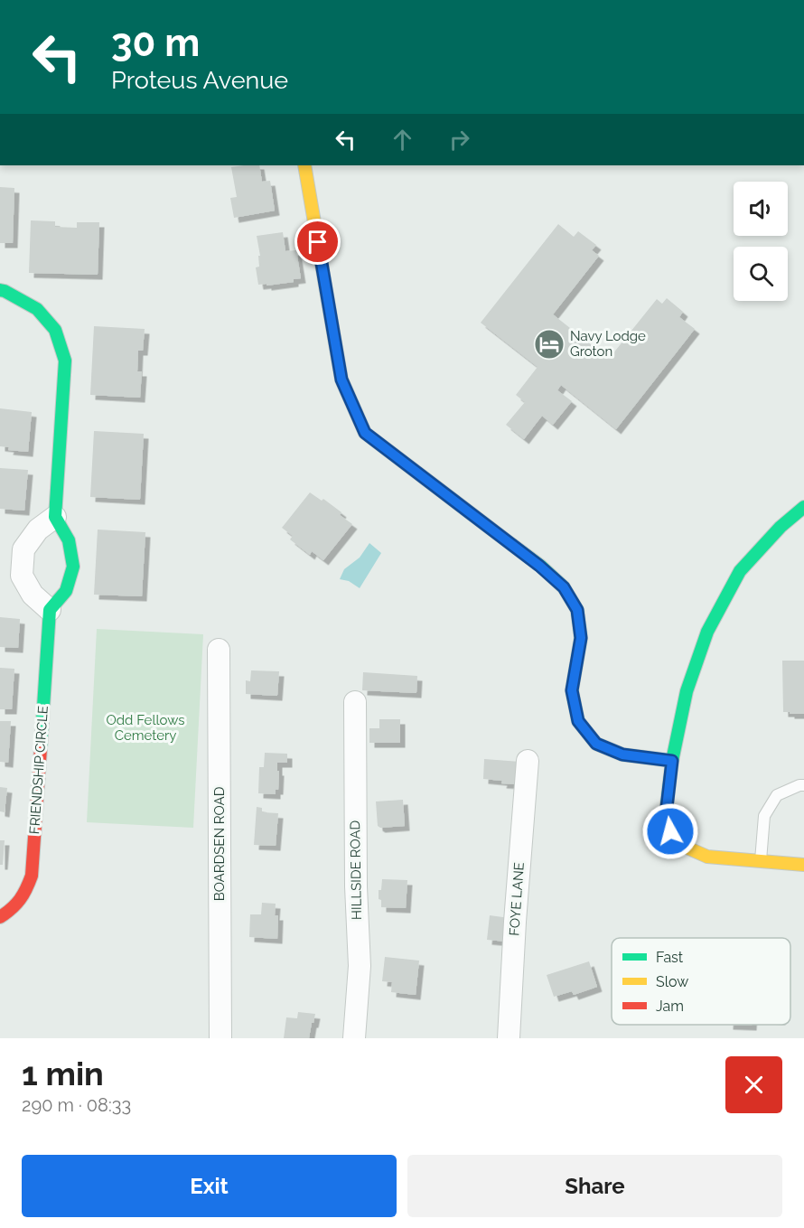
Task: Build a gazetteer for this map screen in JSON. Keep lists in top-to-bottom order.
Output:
{
  "streets": {
    "street": [
      "FRIENDSHIP CIRCLE",
      "BOARDSEN ROAD",
      "HILLSIDE ROAD",
      "FOYE LANE"
    ]
  },
  "parks": ["Odd Fellows Cemetery"],
  "places": {
    "hotel": ["Navy Lodge Groton"]
  },
  "legend": ["Fast", "Slow", "Jam"],
  "page": {
    "turn": ["30 m", "Proteus Avenue"],
    "heading": ["1 min", "290 m · 08:33"],
    "buttons": ["Exit", "Share"]
  }
}
